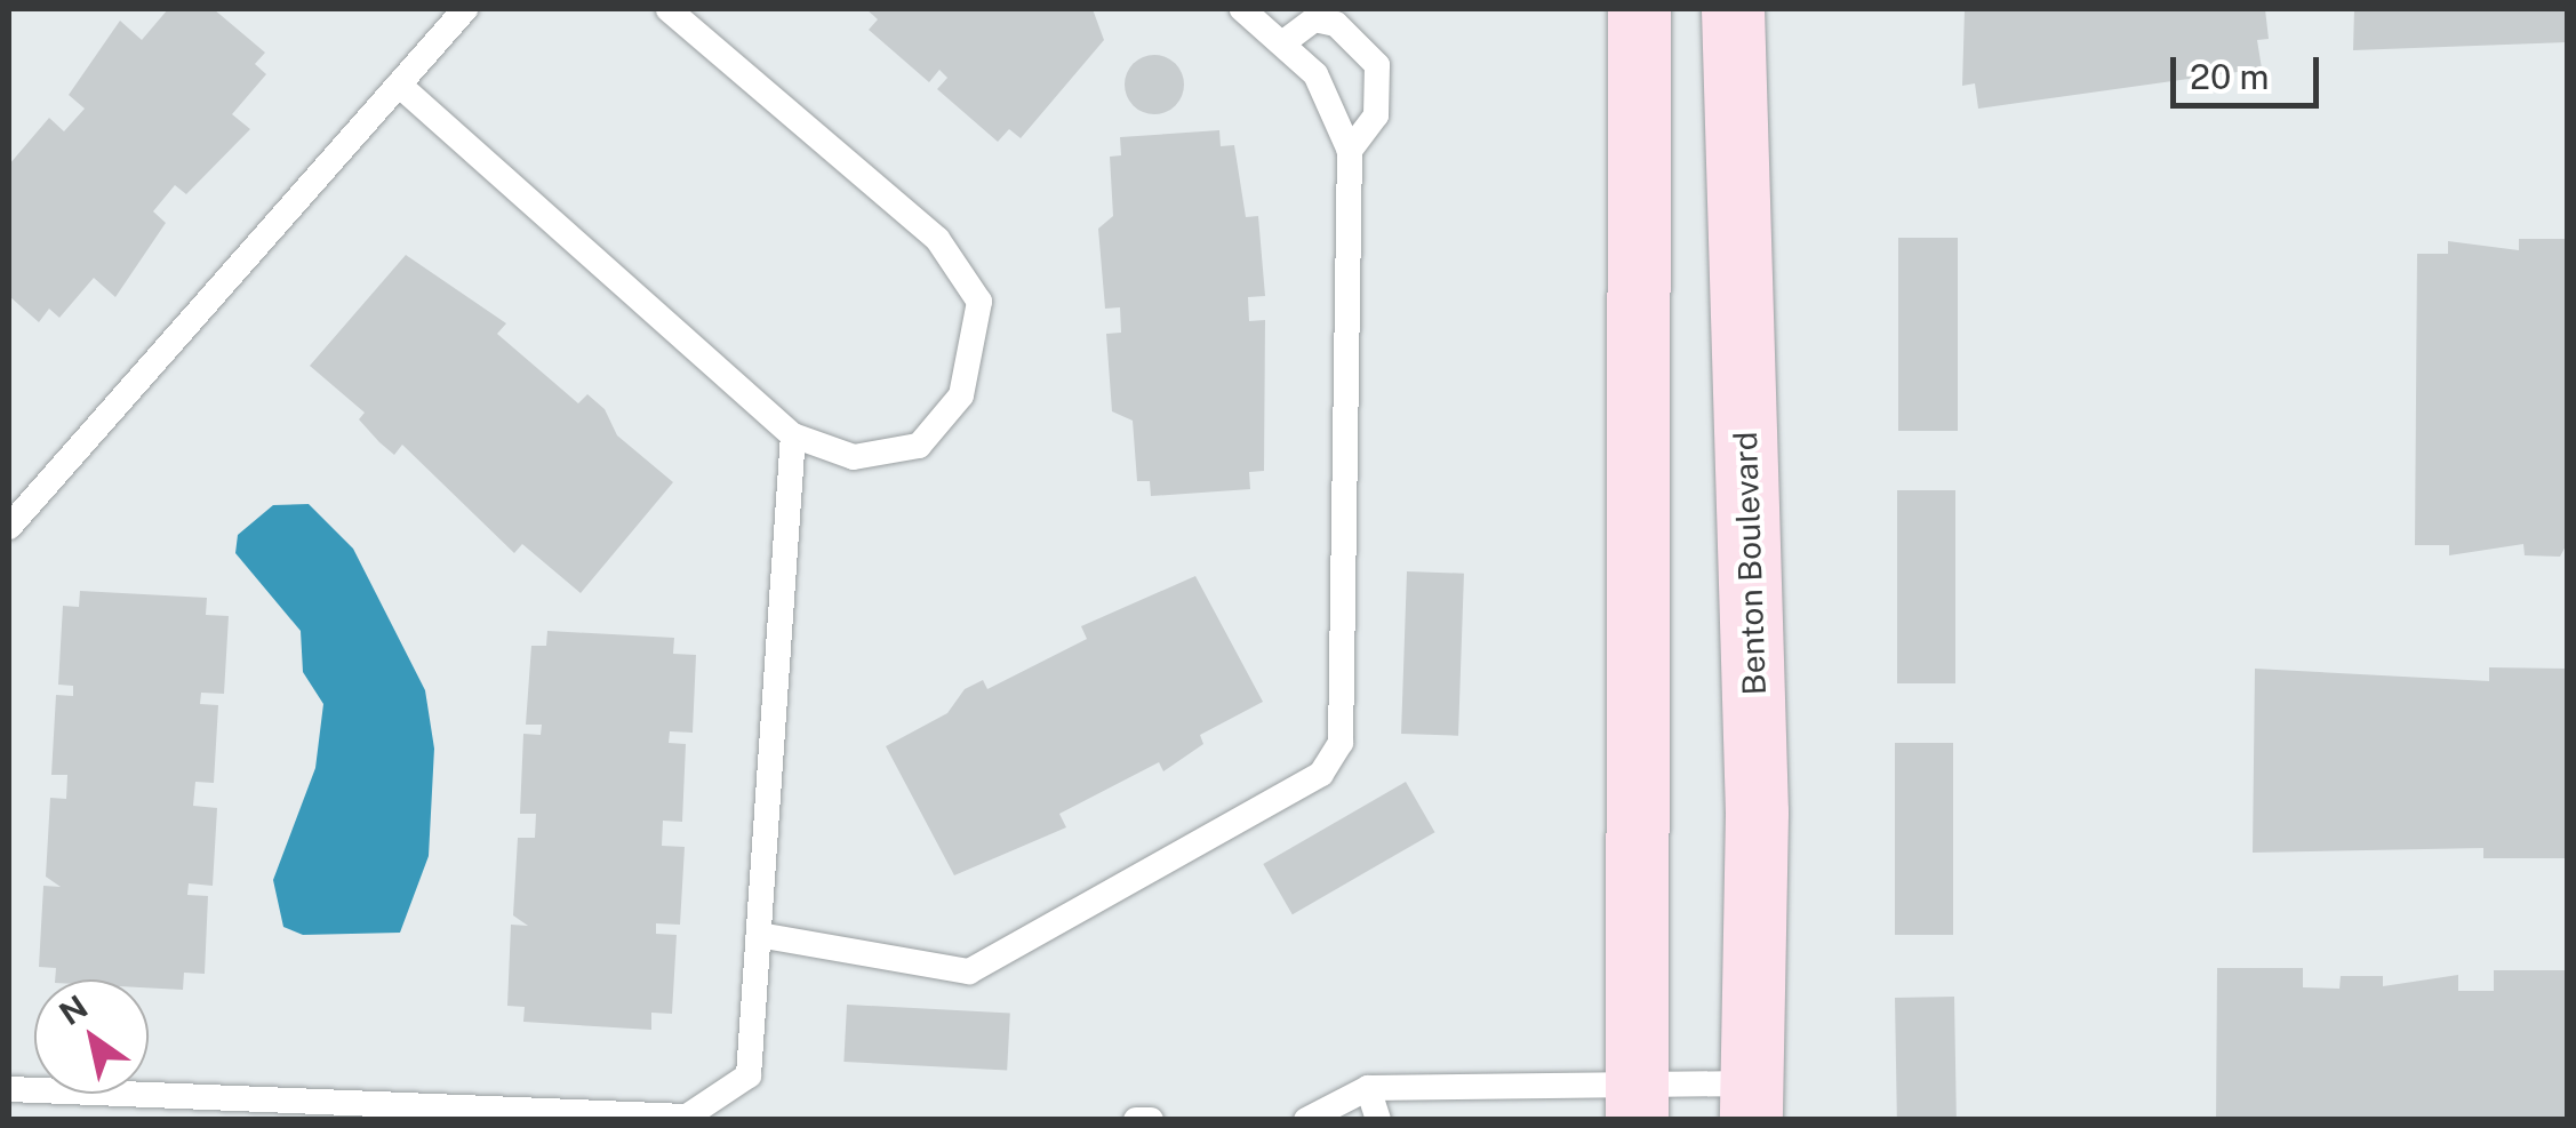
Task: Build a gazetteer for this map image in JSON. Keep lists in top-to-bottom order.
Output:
{
  "streets": {
    "street": ["Benton Boulevard"]
  },
  "scale_bar": "20 m",
  "north": "top left"
}
